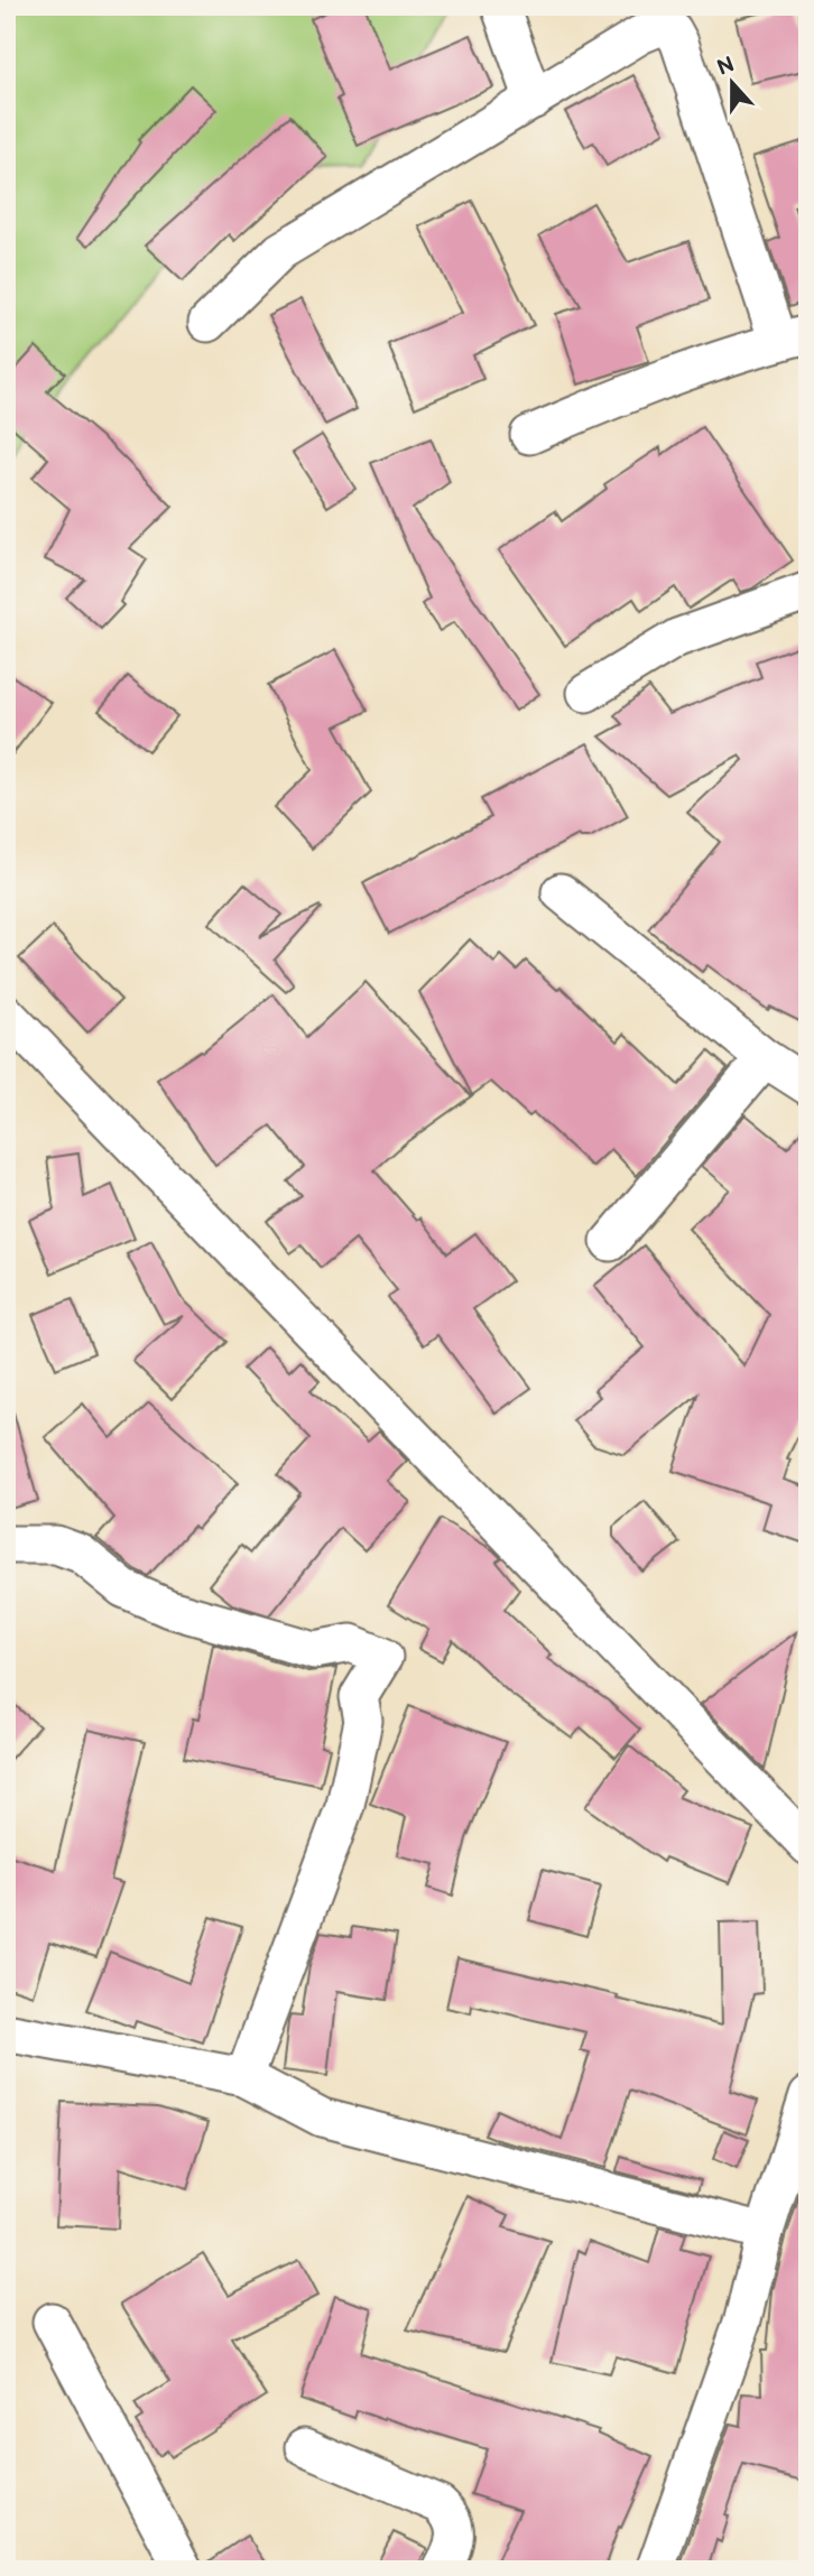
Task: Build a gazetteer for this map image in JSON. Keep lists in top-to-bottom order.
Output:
{
  "north": "top"
}
